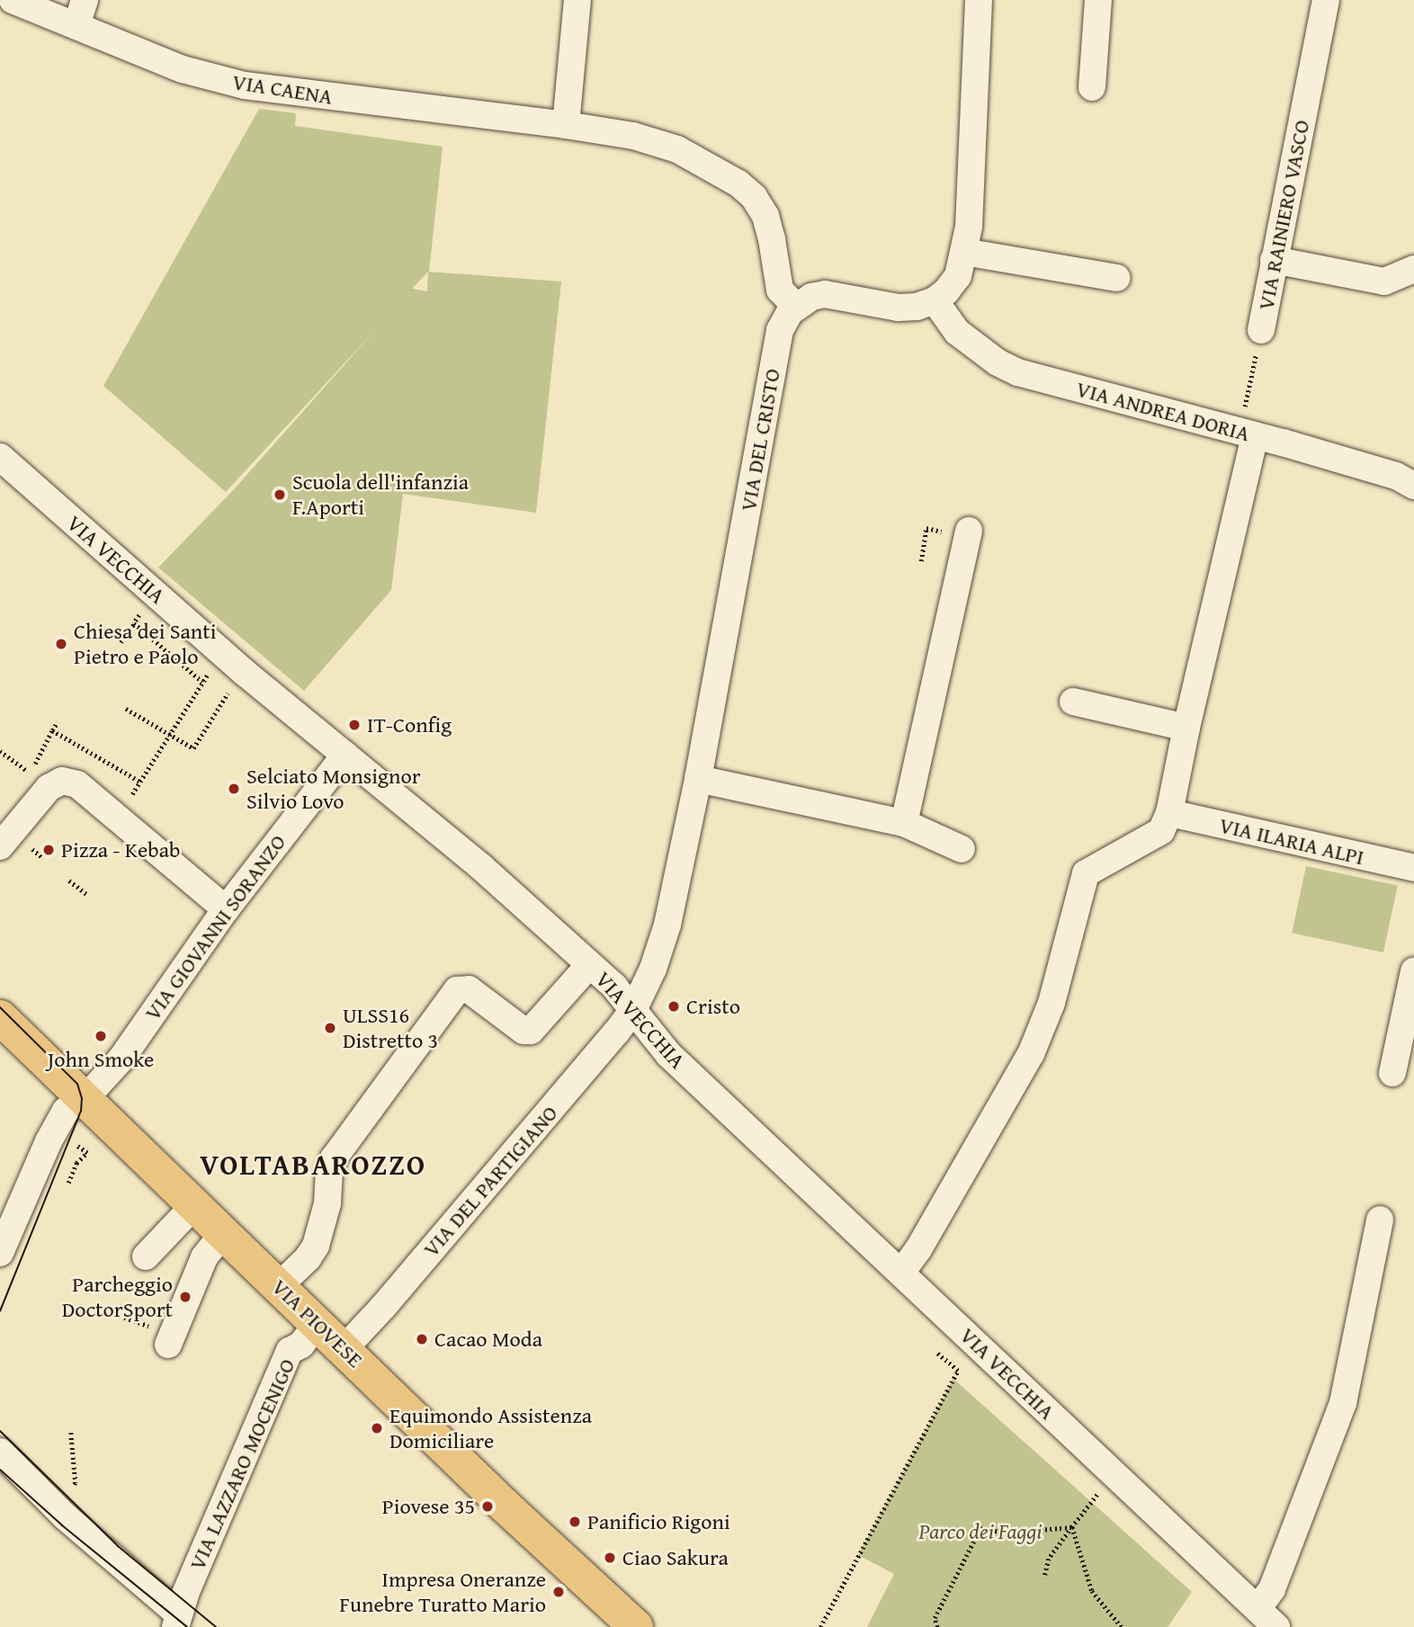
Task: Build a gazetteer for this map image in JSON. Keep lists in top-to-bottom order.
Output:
{
  "streets": {
    "main road": ["VIA PIOVESE"],
    "street": [
      "VIA CAENA",
      "VIA RAINIERO VASCO",
      "VIA ANDREA DORIA",
      "VIA DEL CRISTO",
      "VIA VECCHIA",
      "VIA ILARIA ALPI",
      "VIA GIOVANNI SORANZO",
      "VIA DEL PARTIGIANO",
      "VIA LAZZARO MOCENIGO"
    ]
  },
  "crossings": [
    ["VIA CAENA", "VIA DEL CRISTO"],
    ["VIA RAINIERO VASCO", "VIA ANDREA DORIA"],
    ["VIA DEL CRISTO", "VIA VECCHIA"],
    ["VIA DEL CRISTO", "VIA DEL PARTIGIANO"],
    ["VIA VECCHIA", "VIA GIOVANNI SORANZO"],
    ["VIA VECCHIA", "VIA DEL PARTIGIANO"],
    ["VIA GIOVANNI SORANZO", "VIA PIOVESE"],
    ["VIA DEL PARTIGIANO", "VIA PIOVESE"],
    ["VIA PIOVESE", "VIA LAZZARO MOCENIGO"]
  ],
  "districts": ["VOLTABAROZZO"],
  "parks": ["Parco dei Faggi"],
  "places": [
    "Scuola dell'infanzia F.Aporti",
    "Chiesa dei Santi Pietro e Paolo",
    "IT-Config",
    "Selciato Monsignor Silvio Lovo",
    "Pizza - Kebab",
    "Cristo",
    "ULSS16 Distretto 3",
    "John Smoke",
    "Parcheggio DoctorSport",
    "Cacao Moda",
    "Equimondo Assistenza Domiciliare",
    "Piovese 35",
    "Panificio Rigoni",
    "Ciao Sakura",
    "Impresa Oneranze Funebre Turatto Mario"
  ]
}
